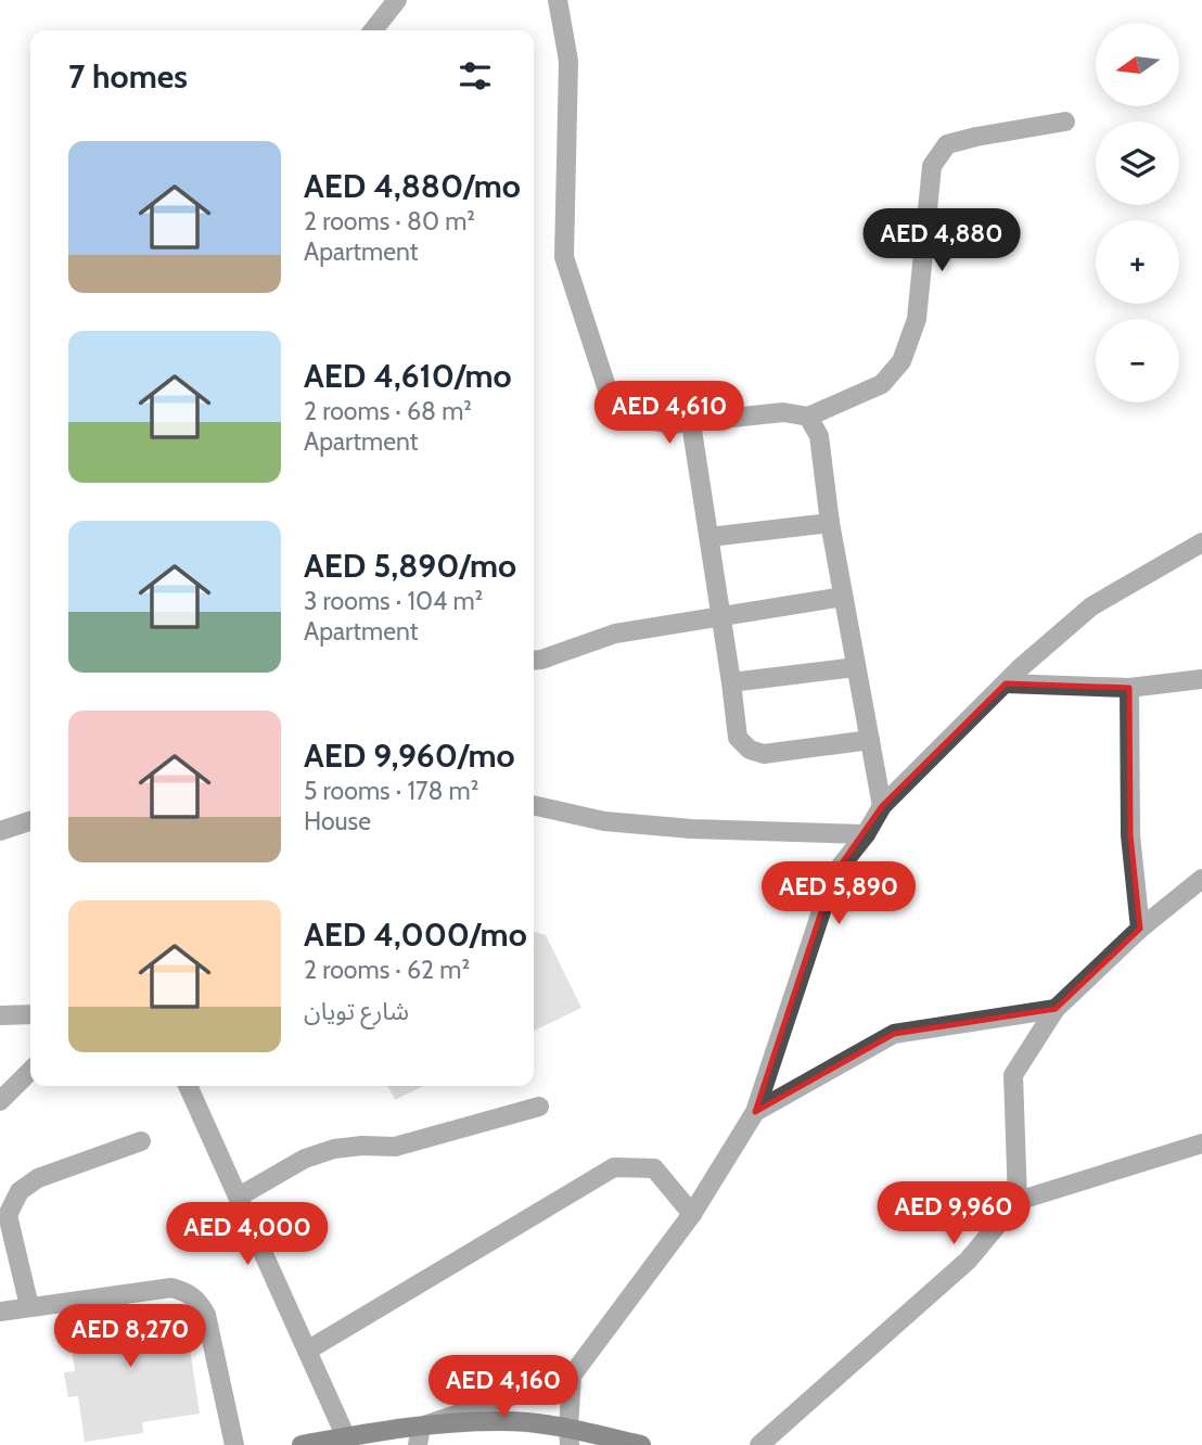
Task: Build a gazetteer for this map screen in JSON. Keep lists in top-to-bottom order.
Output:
{
  "north": "left",
  "page": {
    "map_buttons": ["+", "−"],
    "heading": "7 homes",
    "list": [
      {
        "name": "AED 4,880/mo",
        "note": "2 rooms · 80 m² · Apartment"
      },
      {
        "name": "AED 4,610/mo",
        "note": "2 rooms · 68 m² · Apartment"
      },
      {
        "name": "AED 5,890/mo",
        "note": "3 rooms · 104 m² · Apartment"
      },
      {
        "name": "AED 9,960/mo",
        "note": "5 rooms · 178 m² · House"
      },
      {
        "name": "AED 4,000/mo",
        "note": "2 rooms · 62 m² · شارع تويان"
      }
    ],
    "price": [
      "AED 4,880",
      "AED 4,610",
      "AED 5,890",
      "AED 9,960",
      "AED 4,000",
      "AED 8,270",
      "AED 4,160"
    ]
  }
}
